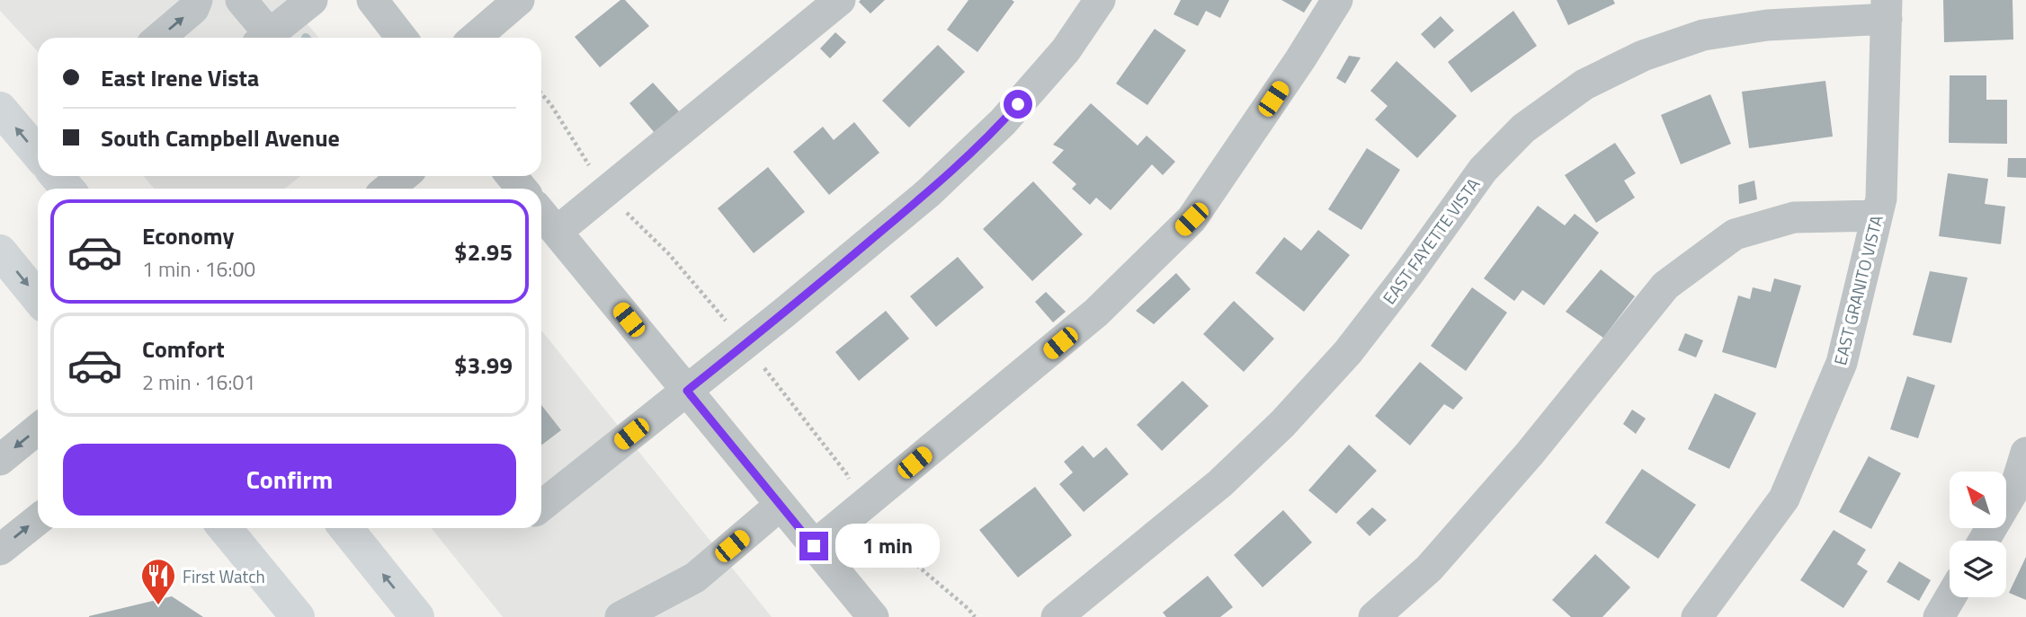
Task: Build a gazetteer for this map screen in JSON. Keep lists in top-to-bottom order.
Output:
{
  "streets": {
    "street": ["EAST FAYETTE VISTA", "EAST GRANITO VISTA"]
  },
  "crossings": [
    ["EAST FAYETTE VISTA", "EAST GRANITO VISTA"]
  ],
  "places": {
    "restaurant": ["First Watch"]
  },
  "north": "top left",
  "page": {
    "banner": ["East Irene Vista", "South Campbell Avenue"],
    "list": [
      {
        "name": "Economy",
        "note": "1 min · 16:00",
        "value": "$2.95"
      },
      {
        "name": "Comfort",
        "note": "2 min · 16:01",
        "value": "$3.99"
      }
    ],
    "buttons": "Confirm",
    "bubble": "1 min"
  }
}
